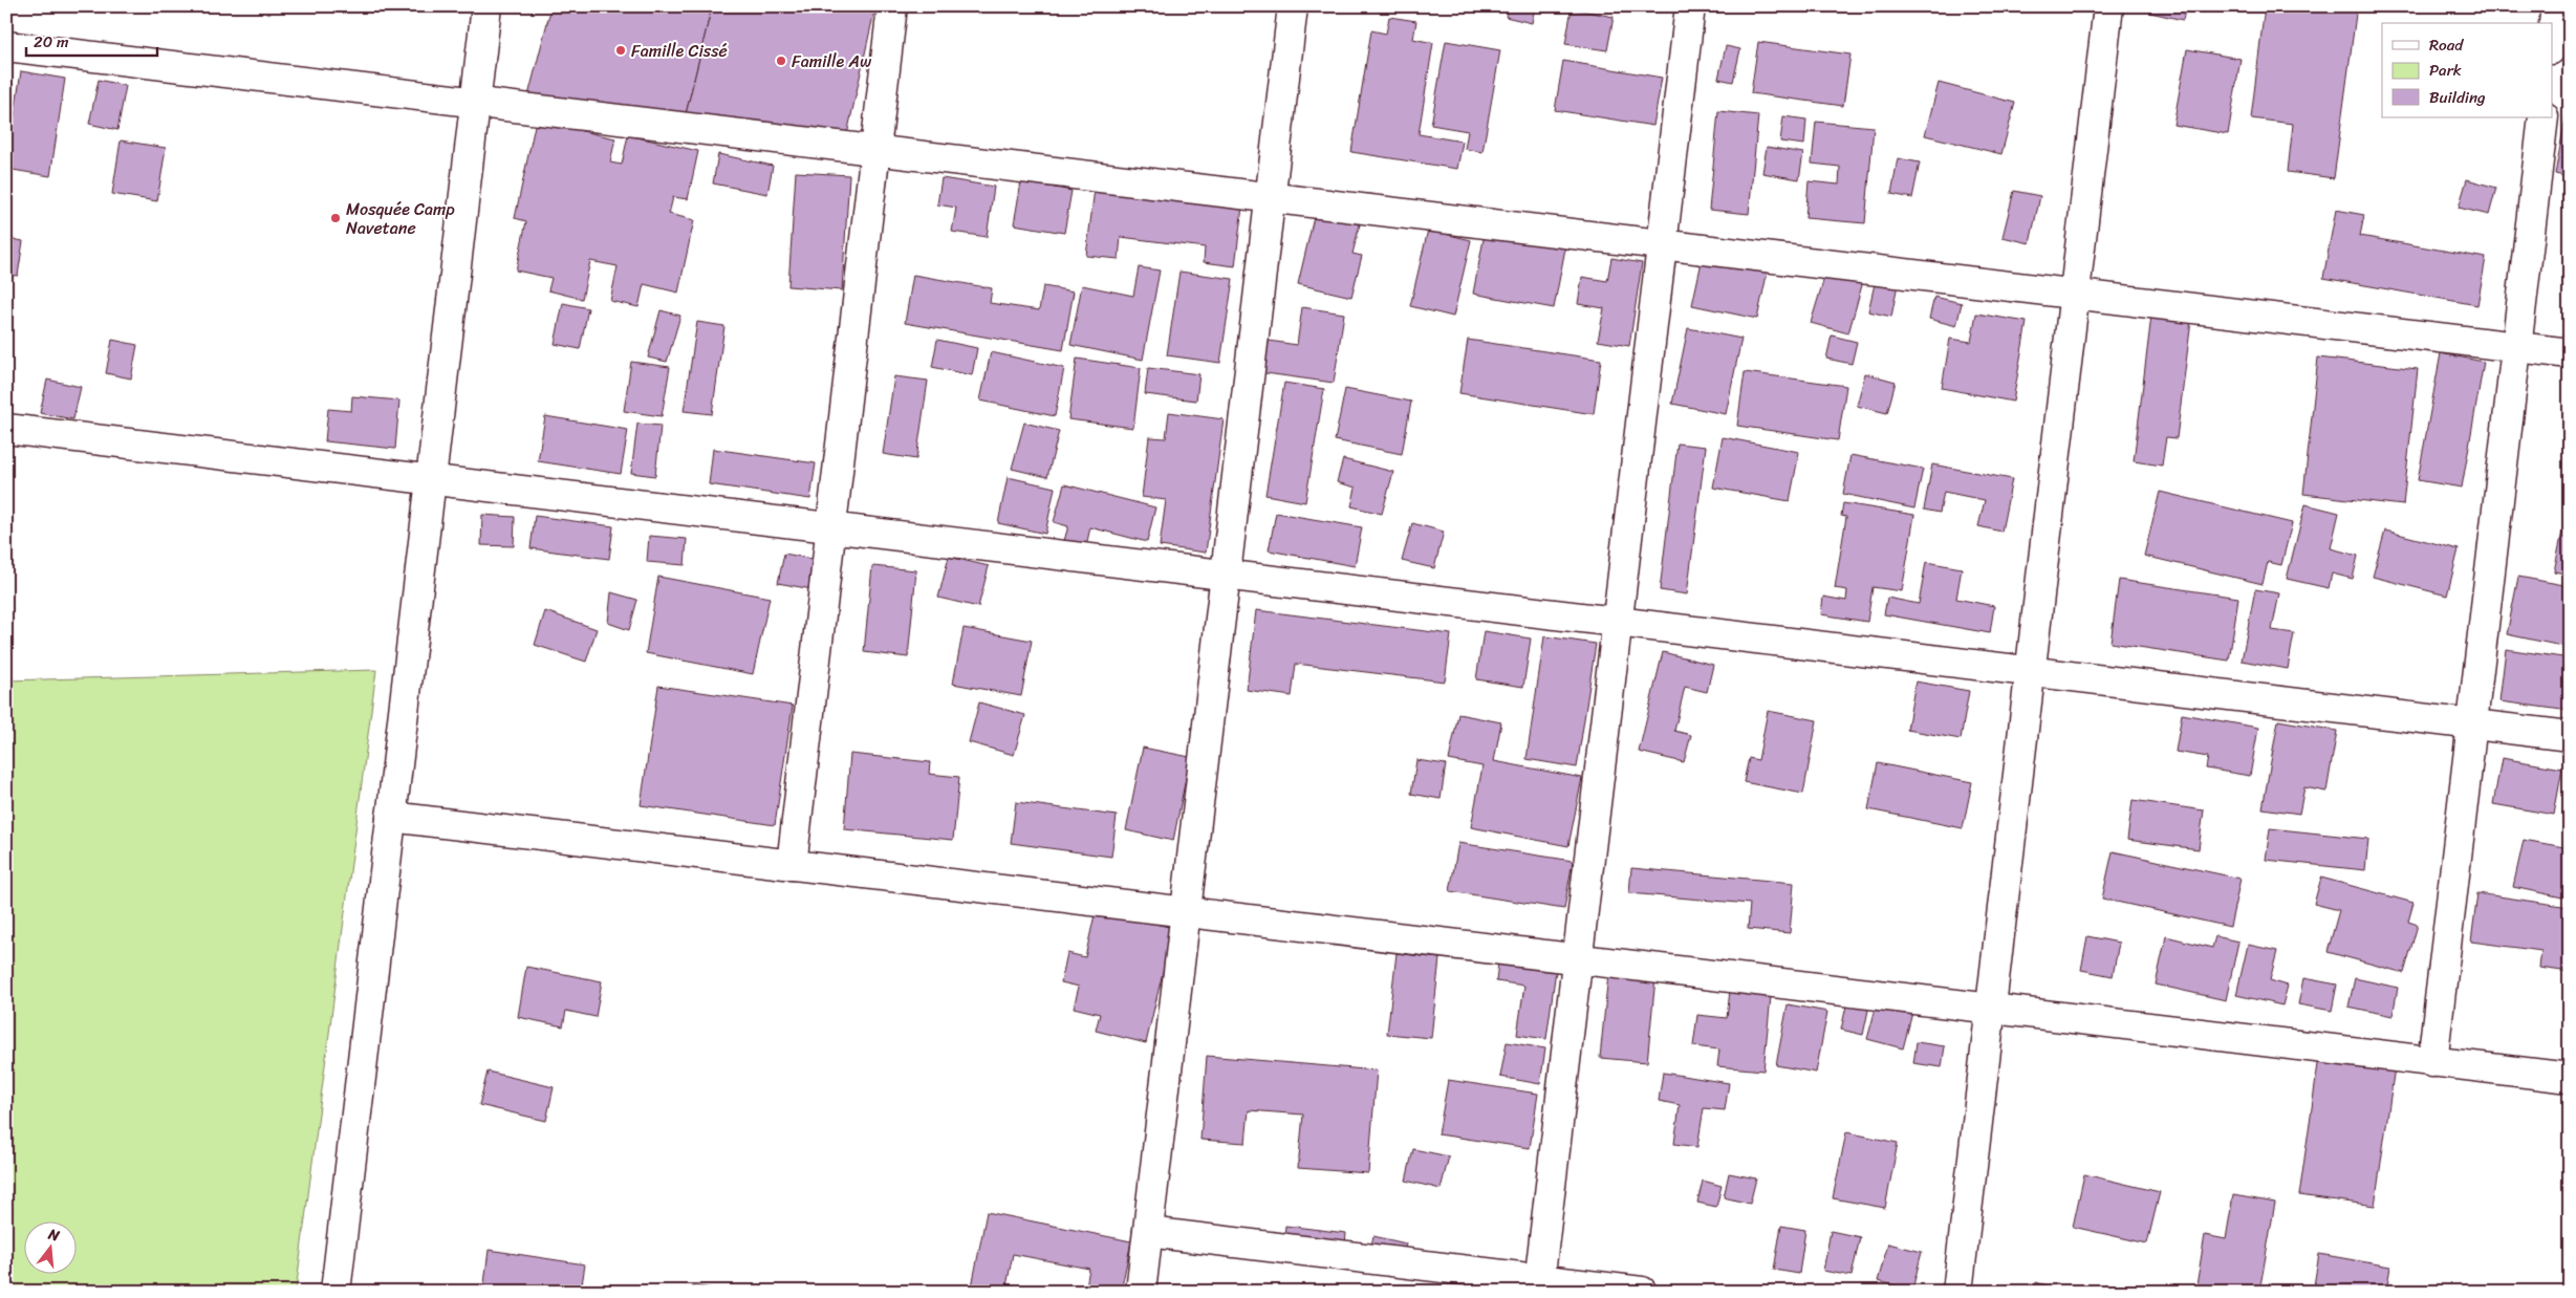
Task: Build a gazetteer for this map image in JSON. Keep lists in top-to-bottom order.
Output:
{
  "places": ["Famille Cissé", "Famille Aw", "Mosquée Camp Navetane"],
  "legend": ["Road", "Park", "Building"],
  "scale_bar": "20 m",
  "north": "top"
}
